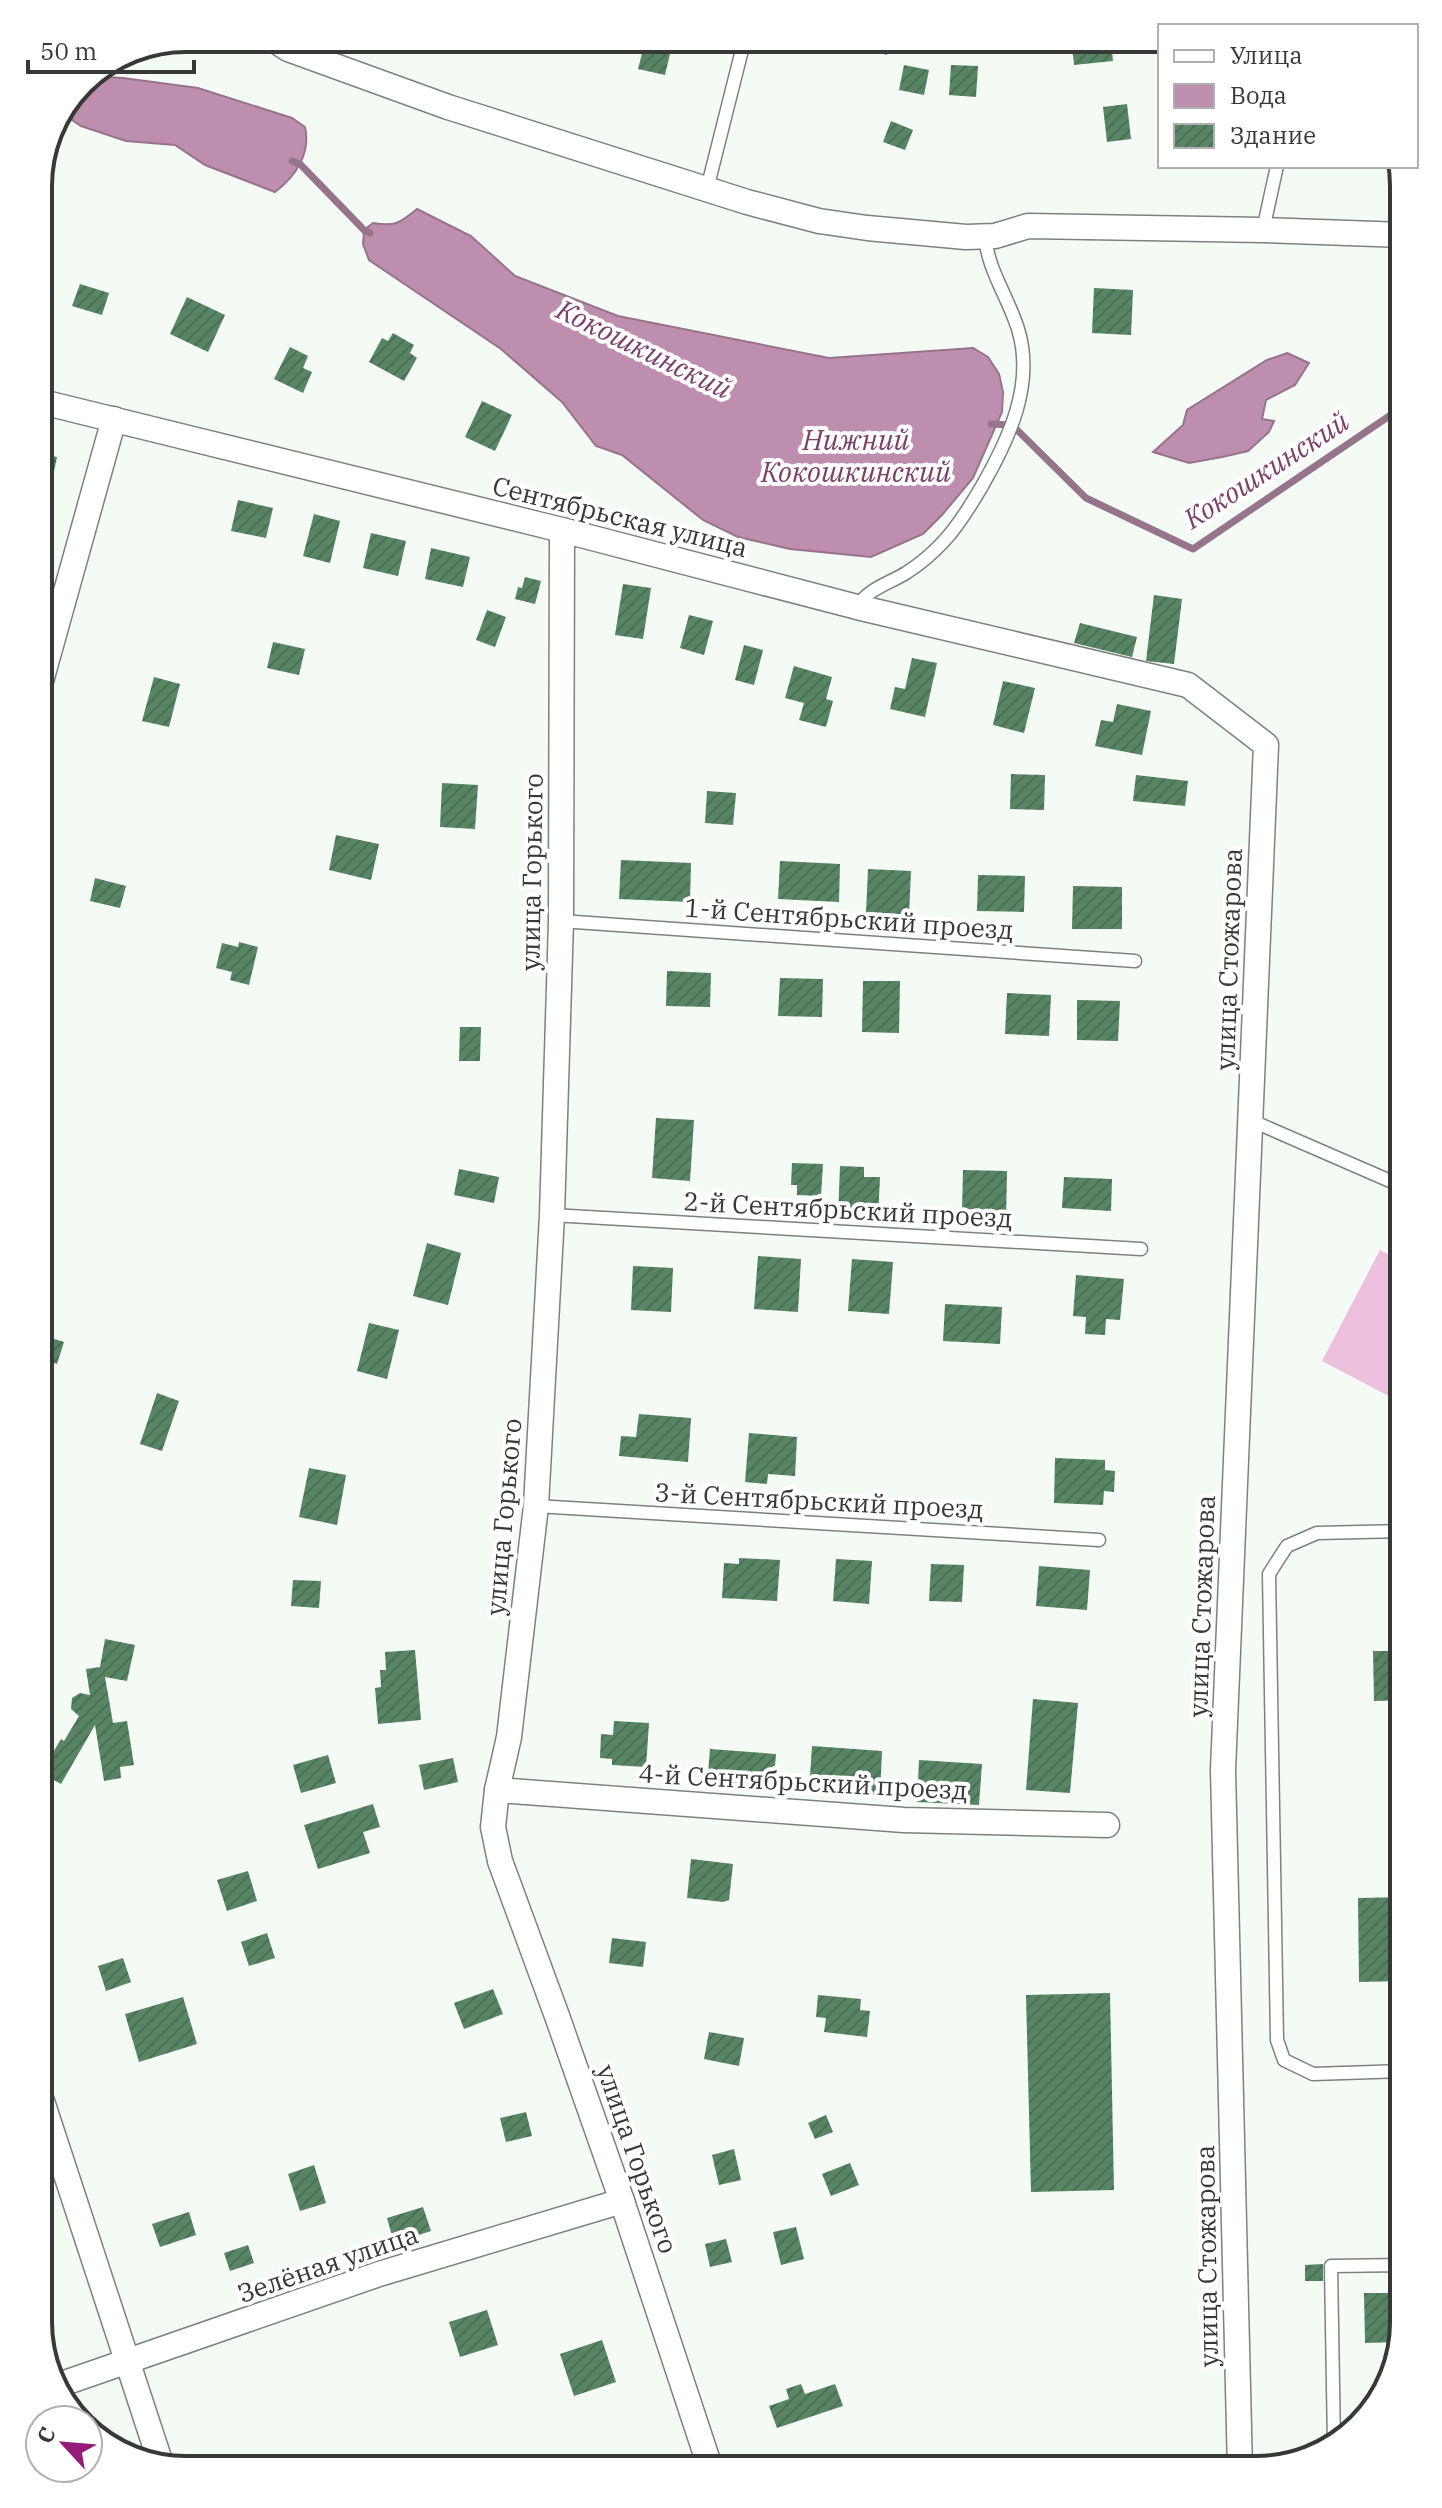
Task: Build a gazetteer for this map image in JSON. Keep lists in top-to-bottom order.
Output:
{
  "streets": {
    "street": [
      "Сентябрьская улица",
      "улица Горького",
      "улица Стожарова",
      "4-й Сентябрьский проезд",
      "Зелёная улица"
    ],
    "lane": ["1-й Сентябрьский проезд", "2-й Сентябрьский проезд", "3-й Сентябрьский проезд"]
  },
  "crossings": [
    ["Сентябрьская улица", "улица Горького"],
    ["Сентябрьская улица", "улица Стожарова"],
    ["улица Горького", "1-й Сентябрьский проезд"],
    ["улица Горького", "2-й Сентябрьский проезд"],
    ["улица Горького", "3-й Сентябрьский проезд"],
    ["улица Горького", "4-й Сентябрьский проезд"],
    ["улица Горького", "Зелёная улица"]
  ],
  "water": ["Кокошкинский", "Нижний Кокошкинский"],
  "legend": ["Улица", "Вода", "Здание"],
  "scale_bar": "50 m",
  "north": "top left"
}
